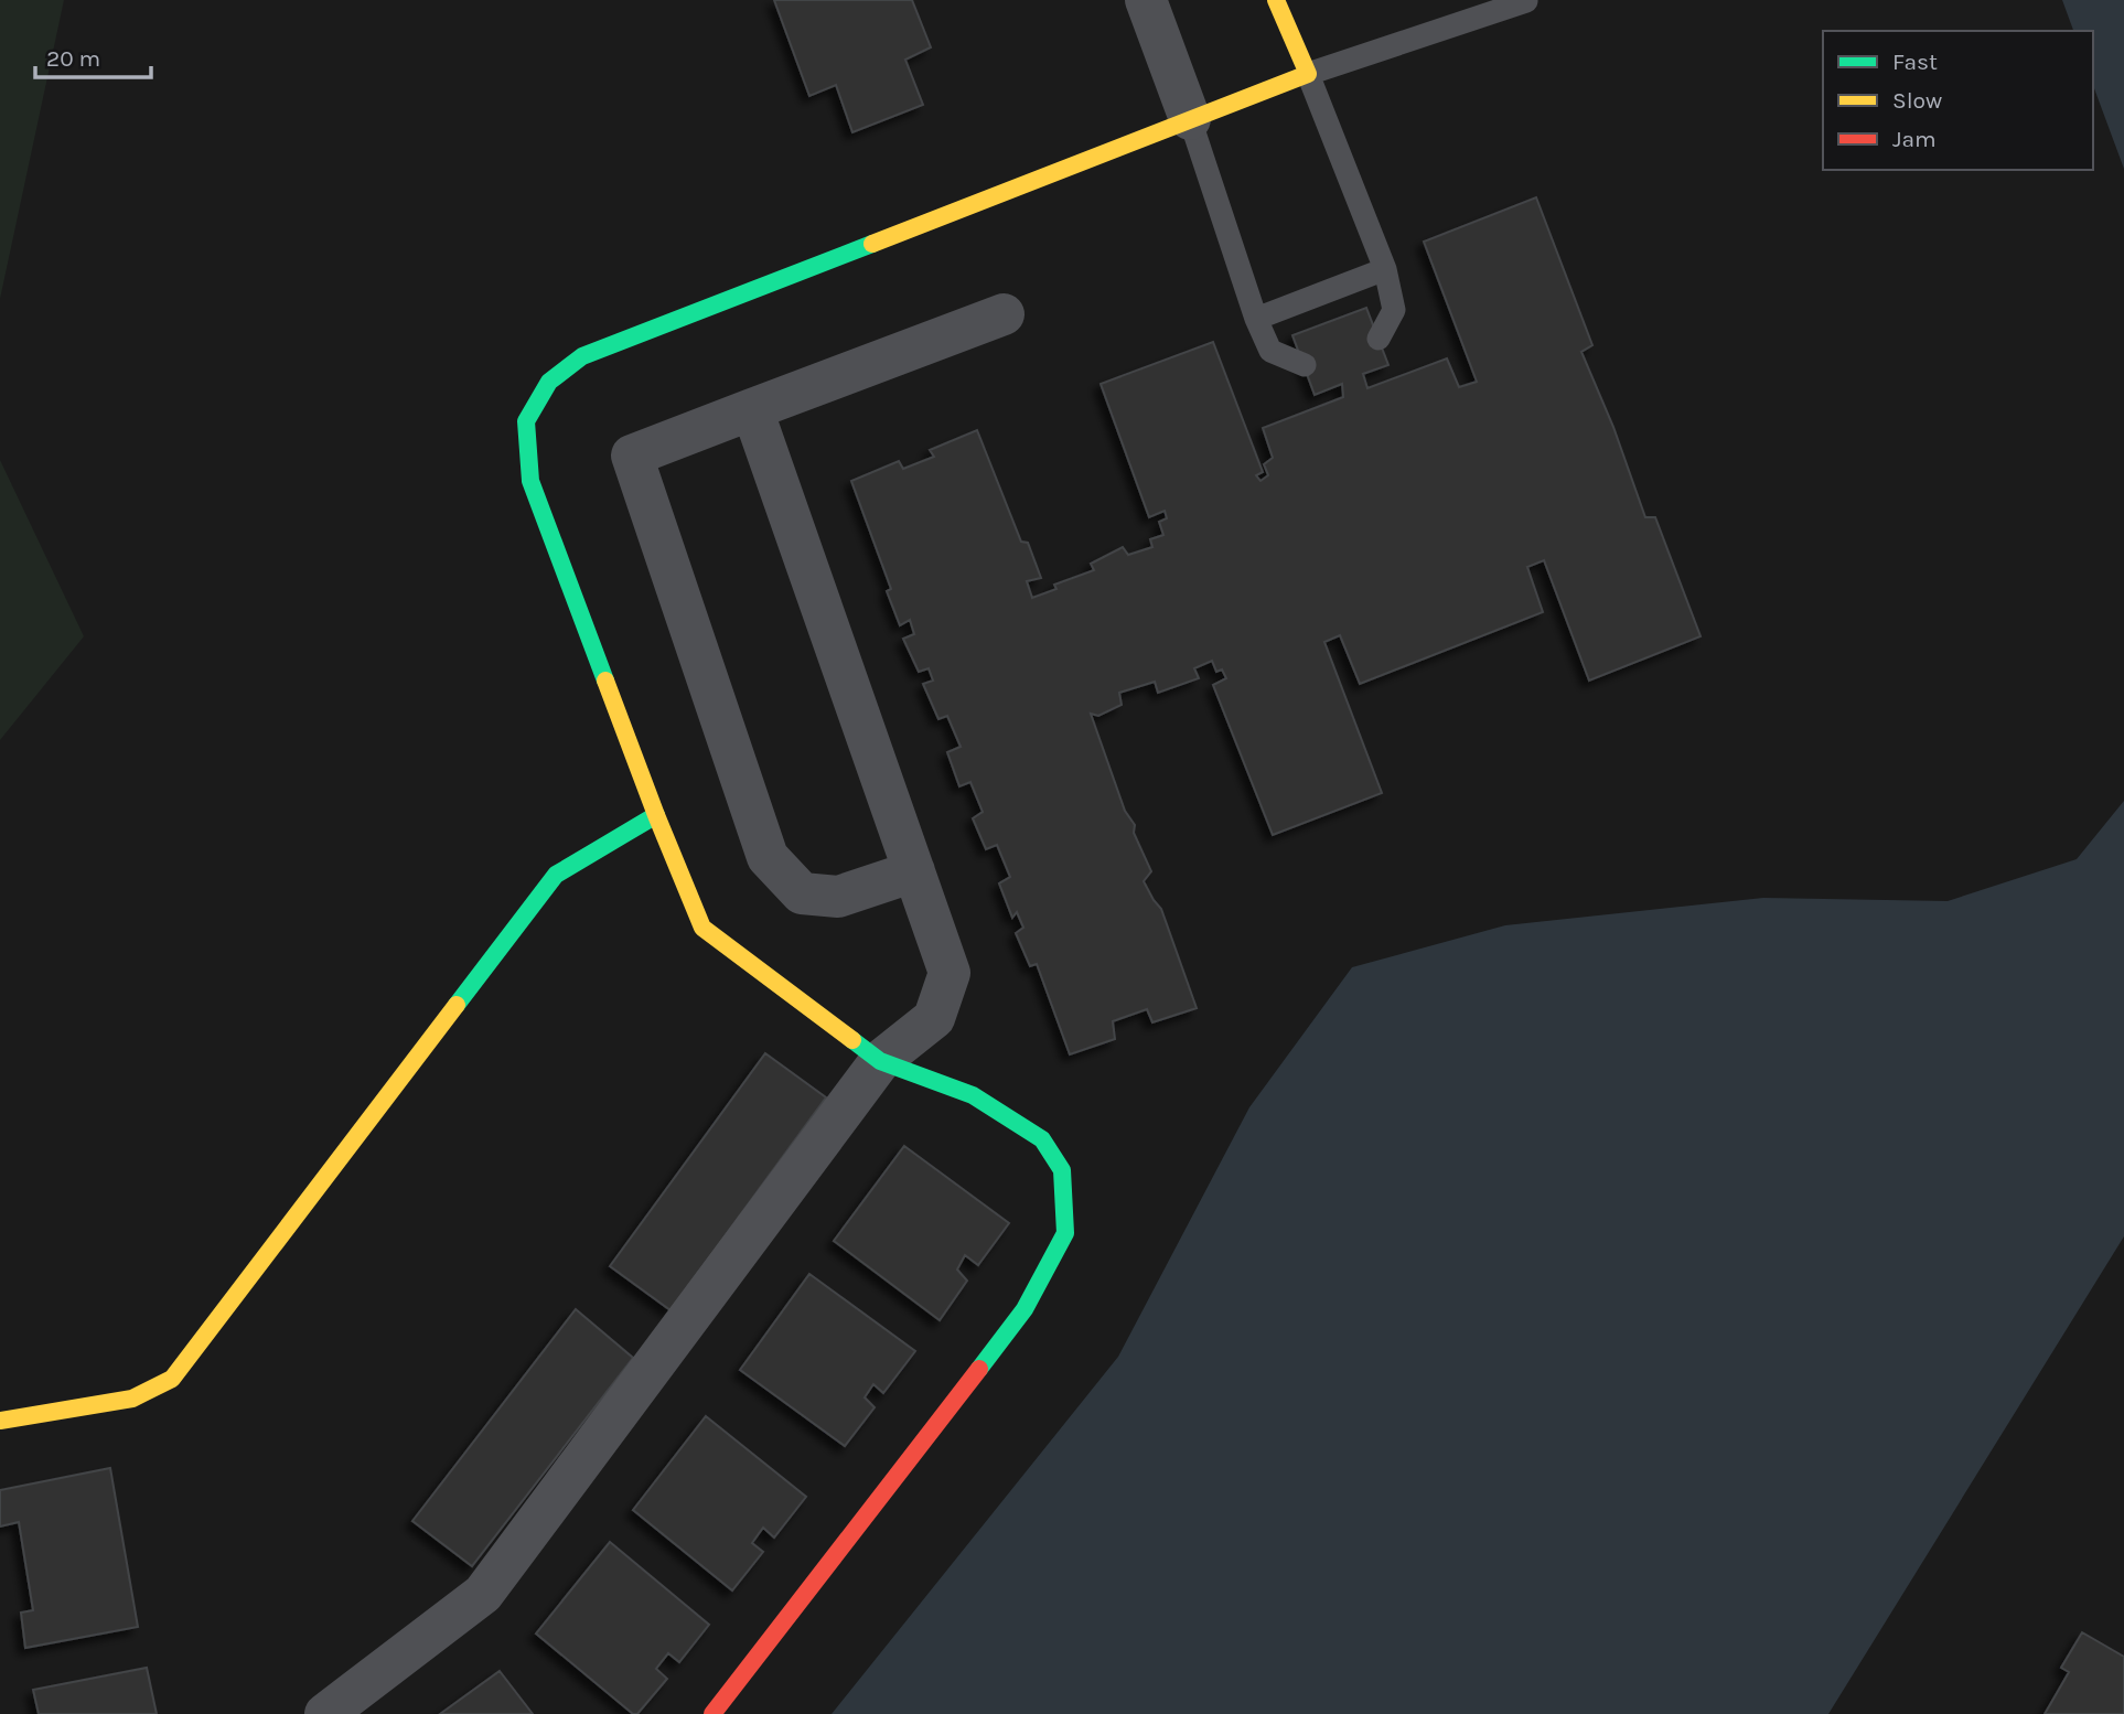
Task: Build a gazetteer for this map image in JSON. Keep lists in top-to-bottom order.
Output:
{
  "legend": ["Fast", "Slow", "Jam"],
  "scale_bar": "20 m"
}
